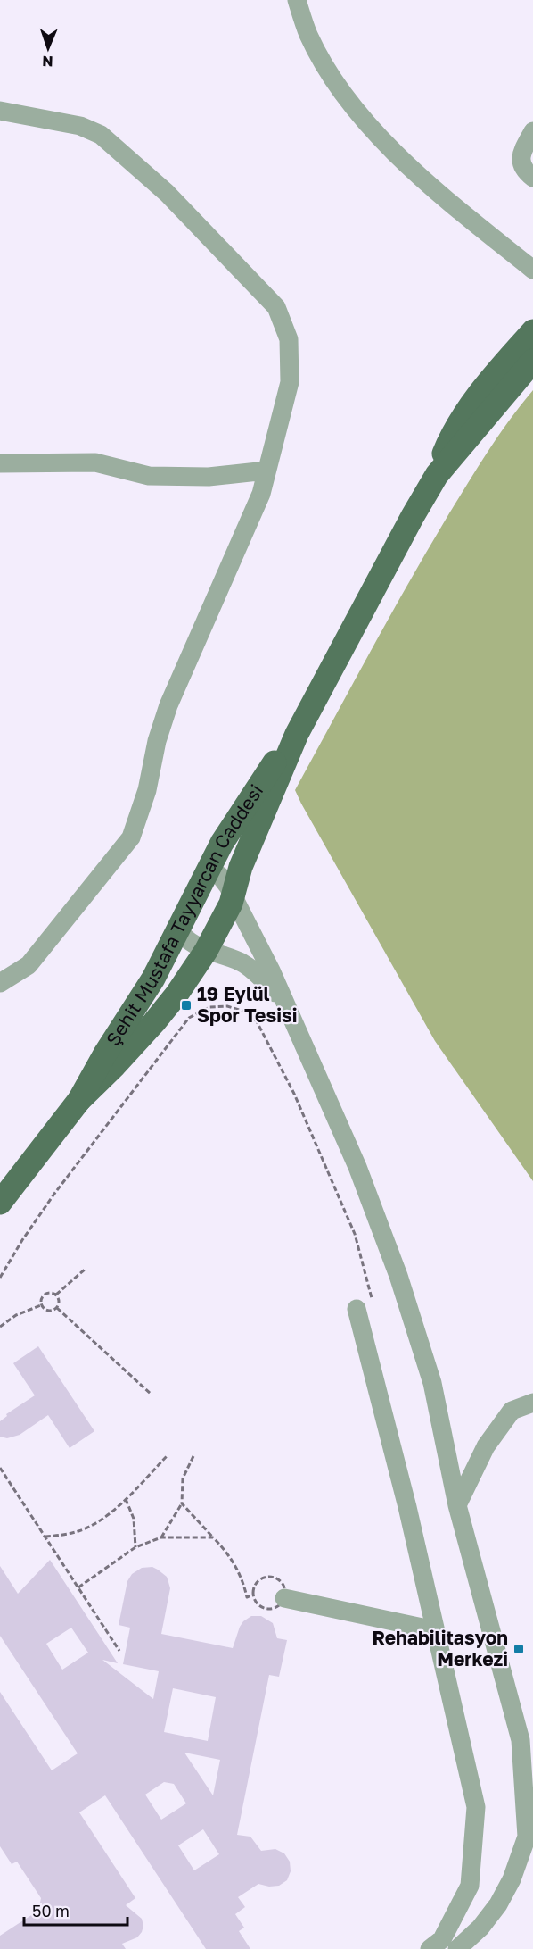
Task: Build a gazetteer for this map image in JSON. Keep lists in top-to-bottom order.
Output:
{
  "streets": {
    "main road": ["Şehit Mustafa Tayyarcan Caddesi"]
  },
  "places": {
    "transit": ["19 Eylül Spor Tesisi", "Rehabilitasyon Merkezi"]
  },
  "scale_bar": "50 m",
  "north": "bottom"
}
